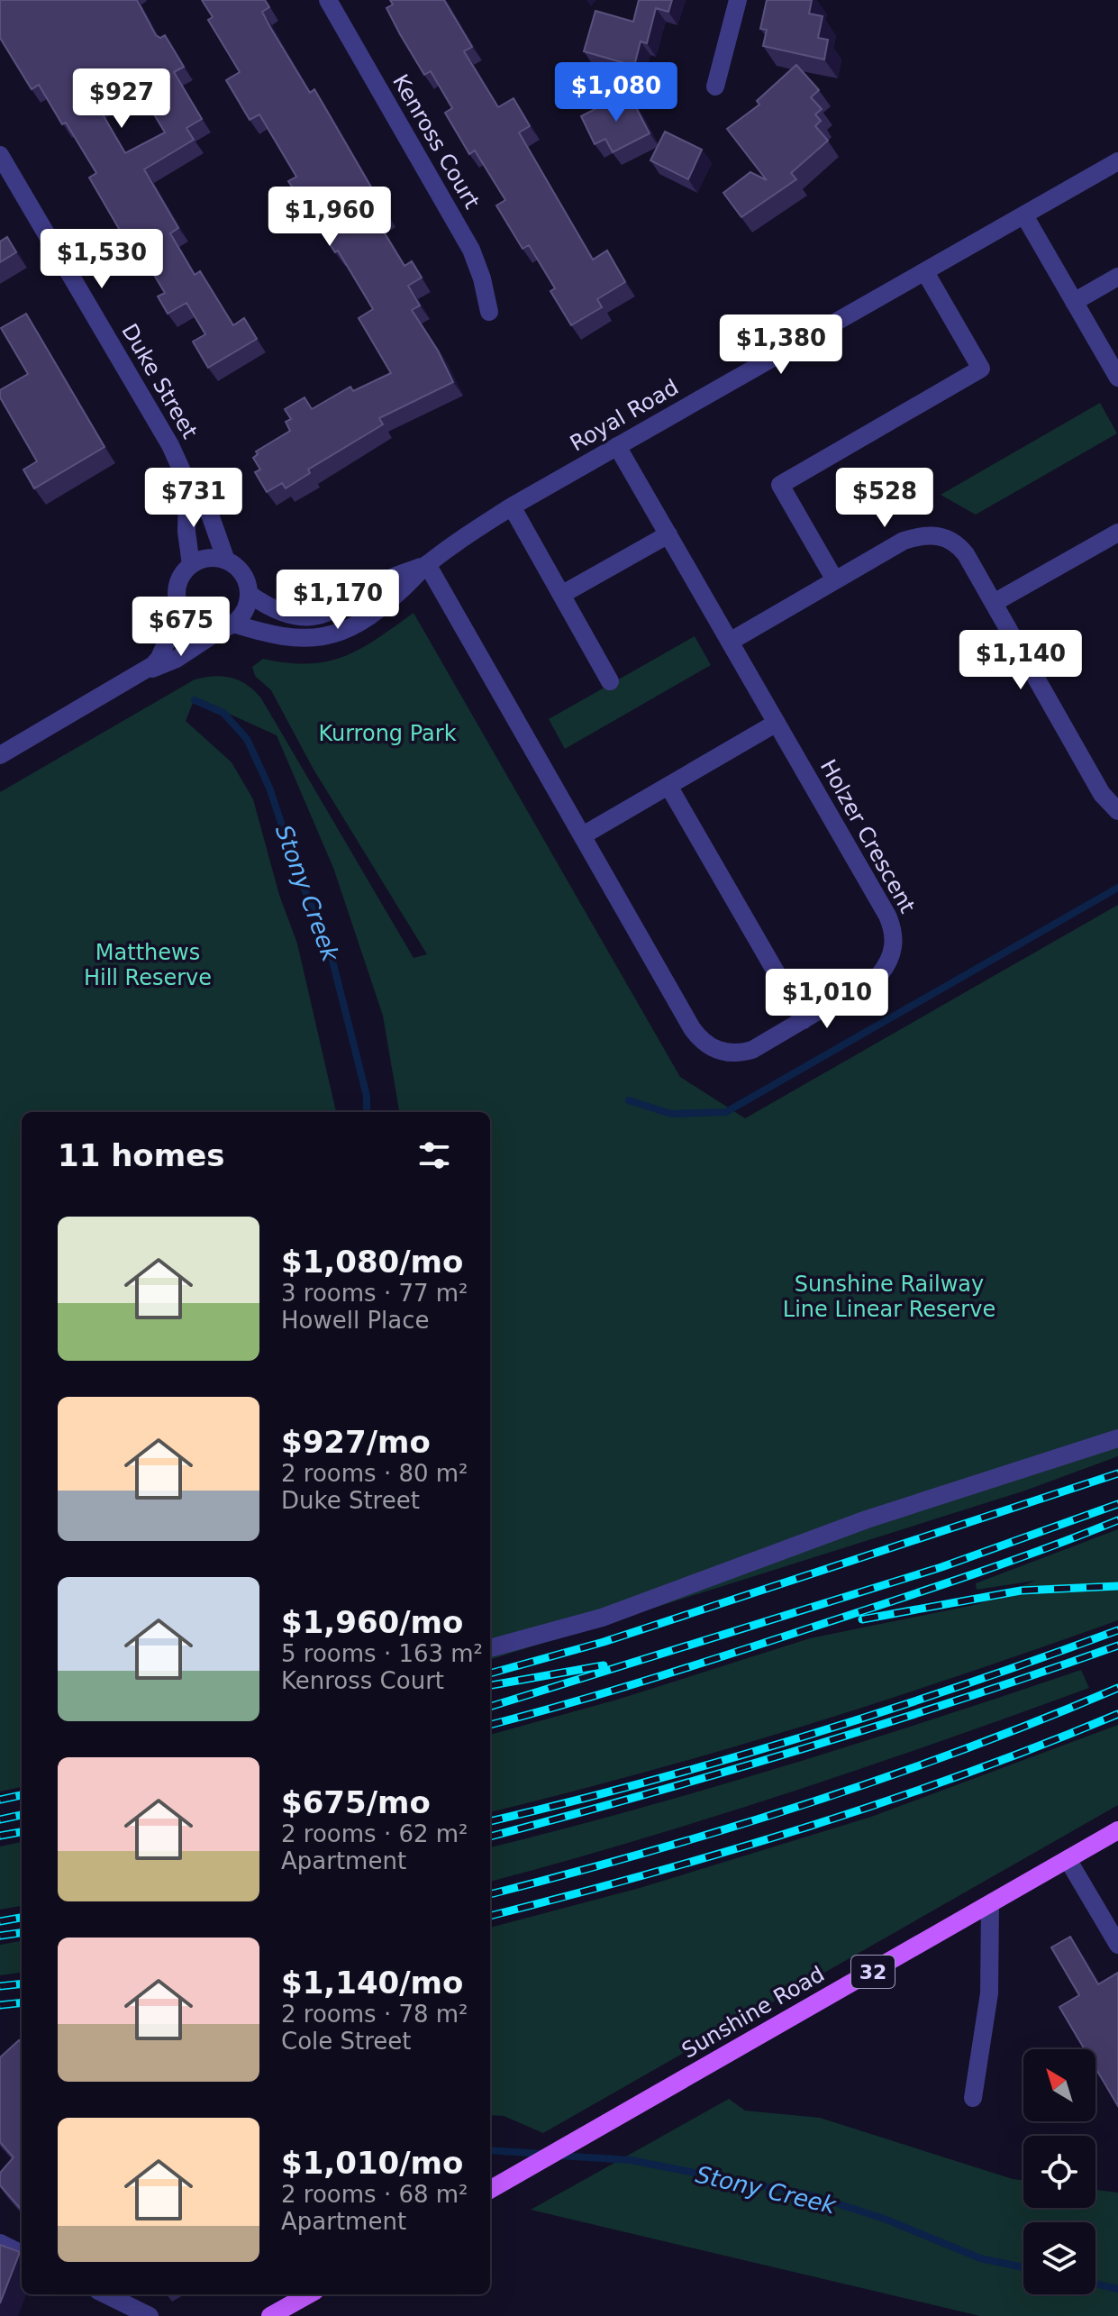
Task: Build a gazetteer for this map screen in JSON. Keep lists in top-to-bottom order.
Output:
{
  "streets": {
    "main road": ["32", "Sunshine Road"],
    "street": [
      "Kenross Court",
      "Duke Street",
      "Royal Road",
      "Holzer Crescent"
    ]
  },
  "crossings": [
    ["Duke Street", "Royal Road"],
    ["Royal Road", "Holzer Crescent"]
  ],
  "water": ["Stony Creek"],
  "parks": ["Kurrong Park", "Matthews Hill Reserve", "Sunshine Railway Line Linear Reserve"],
  "north": "top left",
  "page": {
    "price": [
      "$1,080",
      "$927",
      "$1,960",
      "$1,530",
      "$1,380",
      "$731",
      "$528",
      "$1,170",
      "$675",
      "$1,140",
      "$1,010"
    ],
    "heading": "11 homes",
    "list": [
      {
        "name": "$1,080/mo",
        "note": "3 rooms · 77 m² · Howell Place"
      },
      {
        "name": "$927/mo",
        "note": "2 rooms · 80 m² · Duke Street"
      },
      {
        "name": "$1,960/mo",
        "note": "5 rooms · 163 m² · Kenross Court"
      },
      {
        "name": "$675/mo",
        "note": "2 rooms · 62 m² · Apartment"
      },
      {
        "name": "$1,140/mo",
        "note": "2 rooms · 78 m² · Cole Street"
      },
      {
        "name": "$1,010/mo",
        "note": "2 rooms · 68 m² · Apartment"
      }
    ]
  }
}
